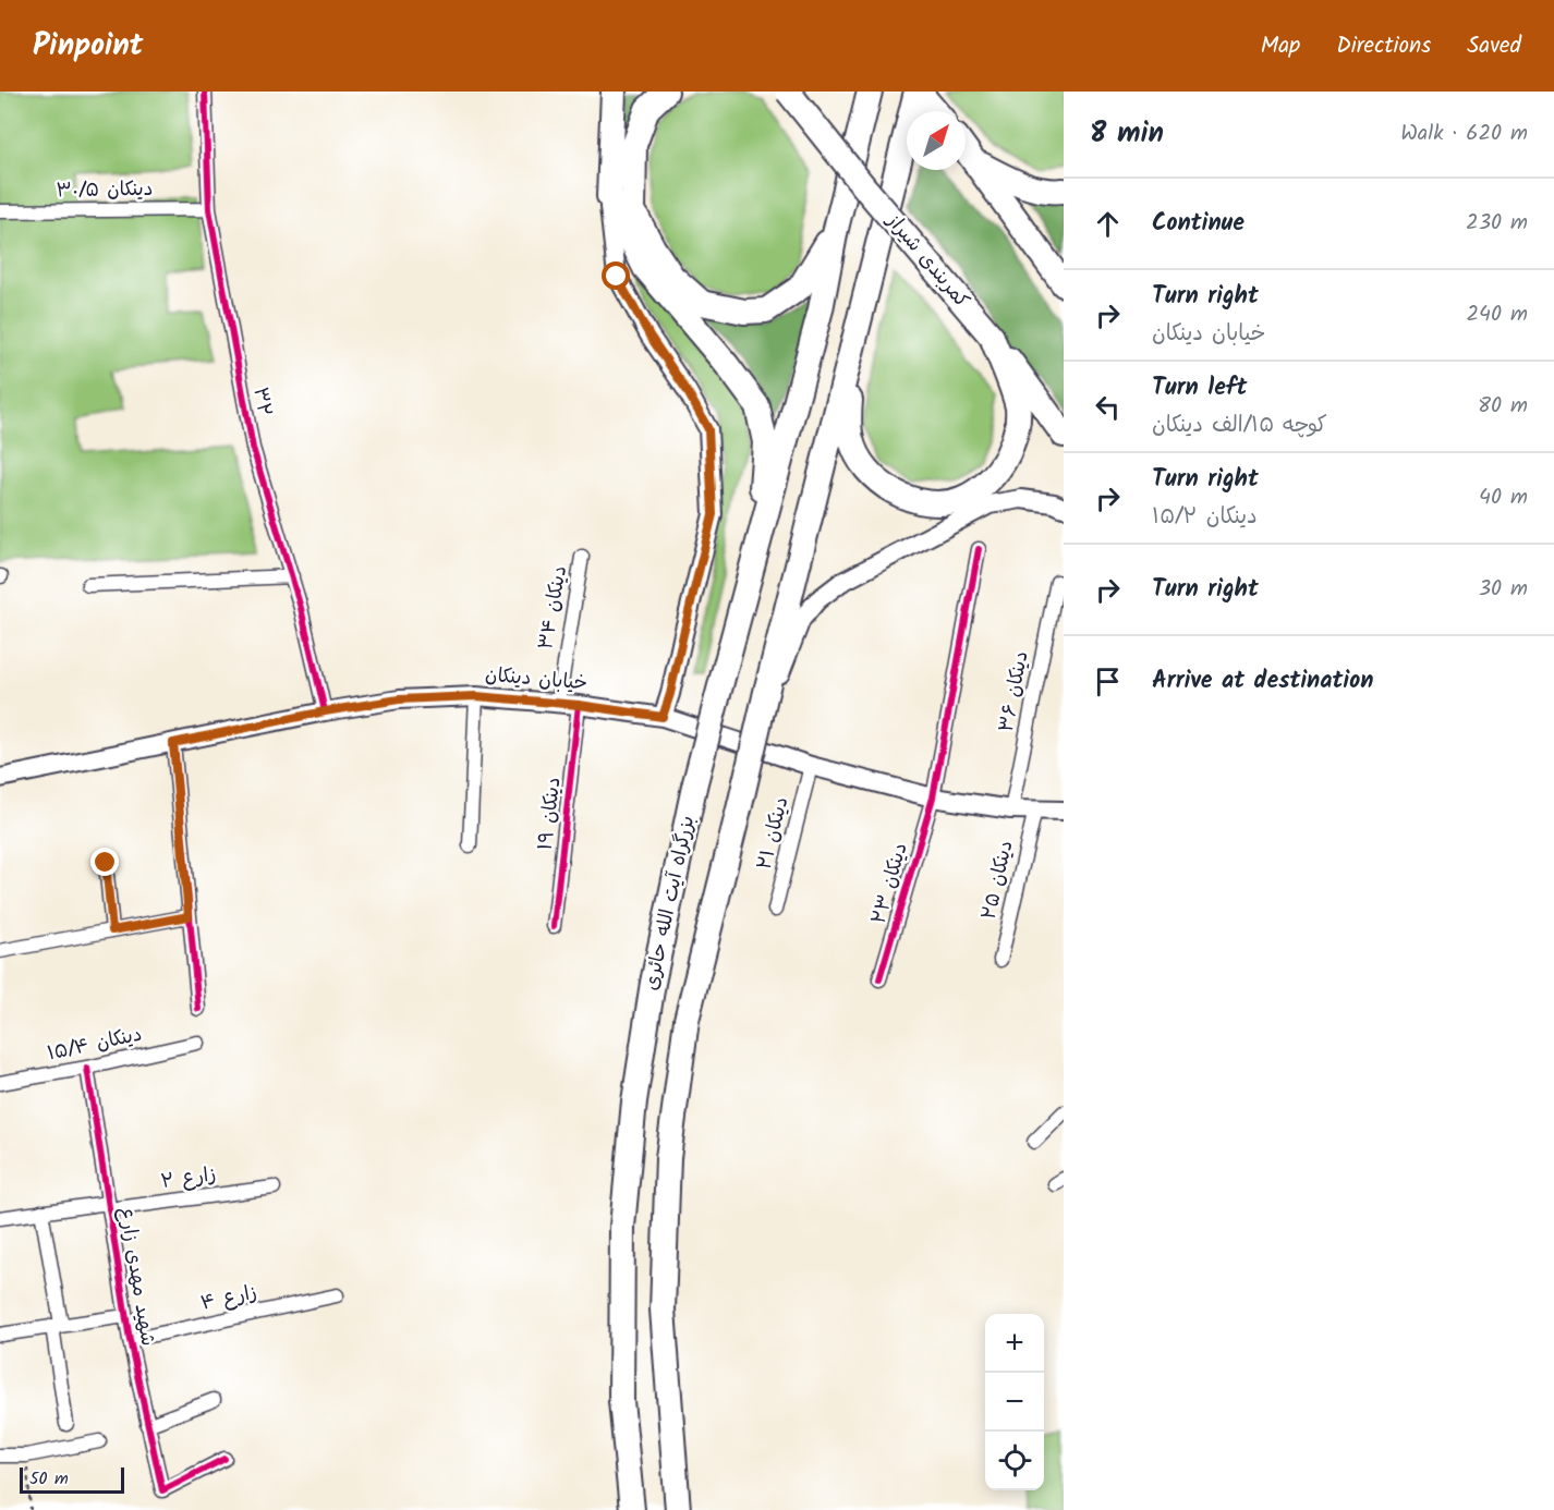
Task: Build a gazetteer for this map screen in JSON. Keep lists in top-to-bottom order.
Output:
{
  "streets": {
    "highway": ["کمربندی شیراز", "بزرگراه آیت الله حائری"],
    "main road": ["خیابان دینکان"],
    "street": [
      "۳۰/۵ دینکان",
      "۳۲",
      "۳۴ دینکان",
      "۳۶ دینکان",
      "۱۹ دینکان",
      "۲۱ دینکان",
      "۲۵ دینکان",
      "۲۳ دینکان",
      "۱۵/۴ دینکان",
      "۲ زارع",
      "شهید مهدی زارع",
      "۴ زارع"
    ]
  },
  "crossings": [
    ["۳۰/۵ دینکان", "۳۲"],
    ["۳۲", "خیابان دینکان"],
    ["۳۴ دینکان", "خیابان دینکان"],
    ["خیابان دینکان", "۳۶ دینکان"],
    ["خیابان دینکان", "۱۹ دینکان"],
    ["خیابان دینکان", "۲۱ دینکان"],
    ["خیابان دینکان", "۲۵ دینکان"],
    ["خیابان دینکان", "۲۳ دینکان"],
    ["۱۵/۴ دینکان", "شهید مهدی زارع"],
    ["۲ زارع", "شهید مهدی زارع"],
    ["شهید مهدی زارع", "۴ زارع"]
  ],
  "scale_bar": "50 m",
  "north": "top right",
  "page": {
    "header": "Pinpoint",
    "nav": ["Map", "Directions", "Saved"],
    "heading": ["8 min", "Walk · 620 m"],
    "list": [
      ["Continue", "230 m"],
      ["Turn right", "خیابان دینکان", "240 m"],
      ["Turn left", "کوچه ۱۵/الف دینکان", "80 m"],
      ["Turn right", "۱۵/۲ دینکان", "40 m"],
      ["Turn right", "30 m"],
      "Arrive at destination"
    ],
    "map_buttons": ["+", "−"],
    "scale": "50 m"
  }
}
